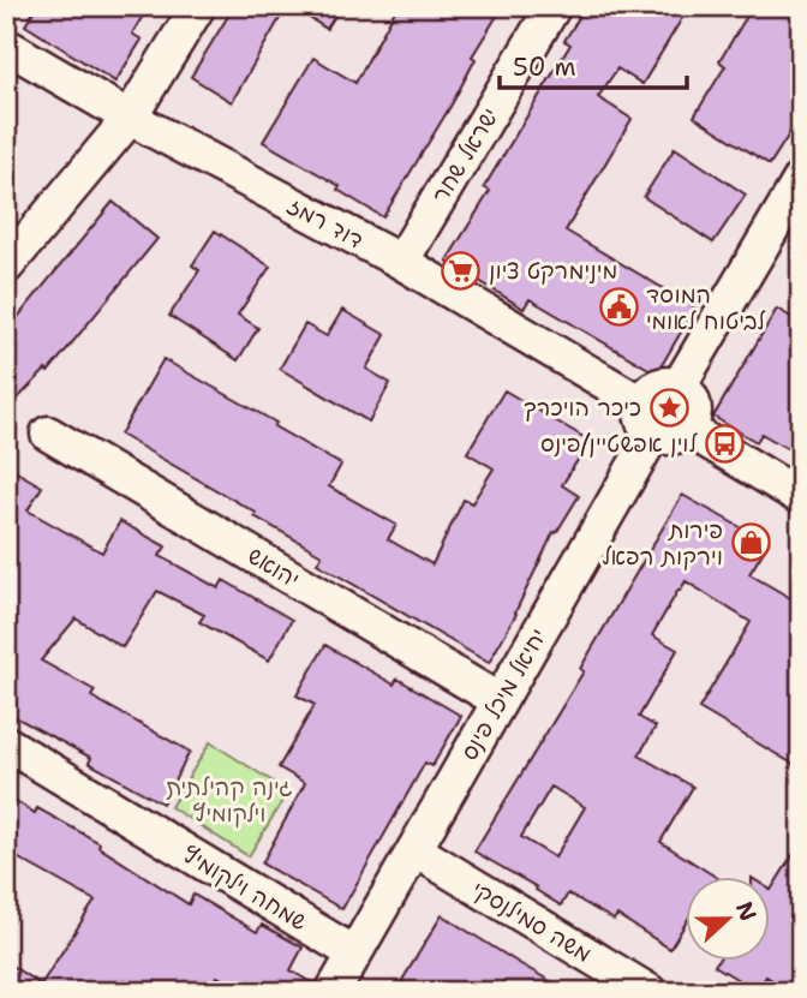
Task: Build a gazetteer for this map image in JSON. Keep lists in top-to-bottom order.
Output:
{
  "streets": {
    "street": [
      "ישראל שחר",
      "דוד רמז",
      "יהואש",
      "יחיאל מיכל פינס",
      "שמחה וילקומיץ",
      "משה סמילנסקי"
    ]
  },
  "crossings": [
    ["ישראל שחר", "דוד רמז"],
    ["דוד רמז", "יחיאל מיכל פינס"],
    ["יהואש", "יחיאל מיכל פינס"],
    ["יחיאל מיכל פינס", "שמחה וילקומיץ"],
    ["יחיאל מיכל פינס", "משה סמילנסקי"]
  ],
  "parks": ["גינה קהילתית וילקומיץ"],
  "places": {
    "supermarket": ["מינימרקט ציון"],
    "public building": ["המוסד לביטוח לאומי"],
    "place": ["כיכר הויכרך"],
    "bus stop": ["לוין אפשטיין/פינס"],
    "shop": ["פירות וירקות רפאל"]
  },
  "scale_bar": "50 m",
  "north": "right"
}
